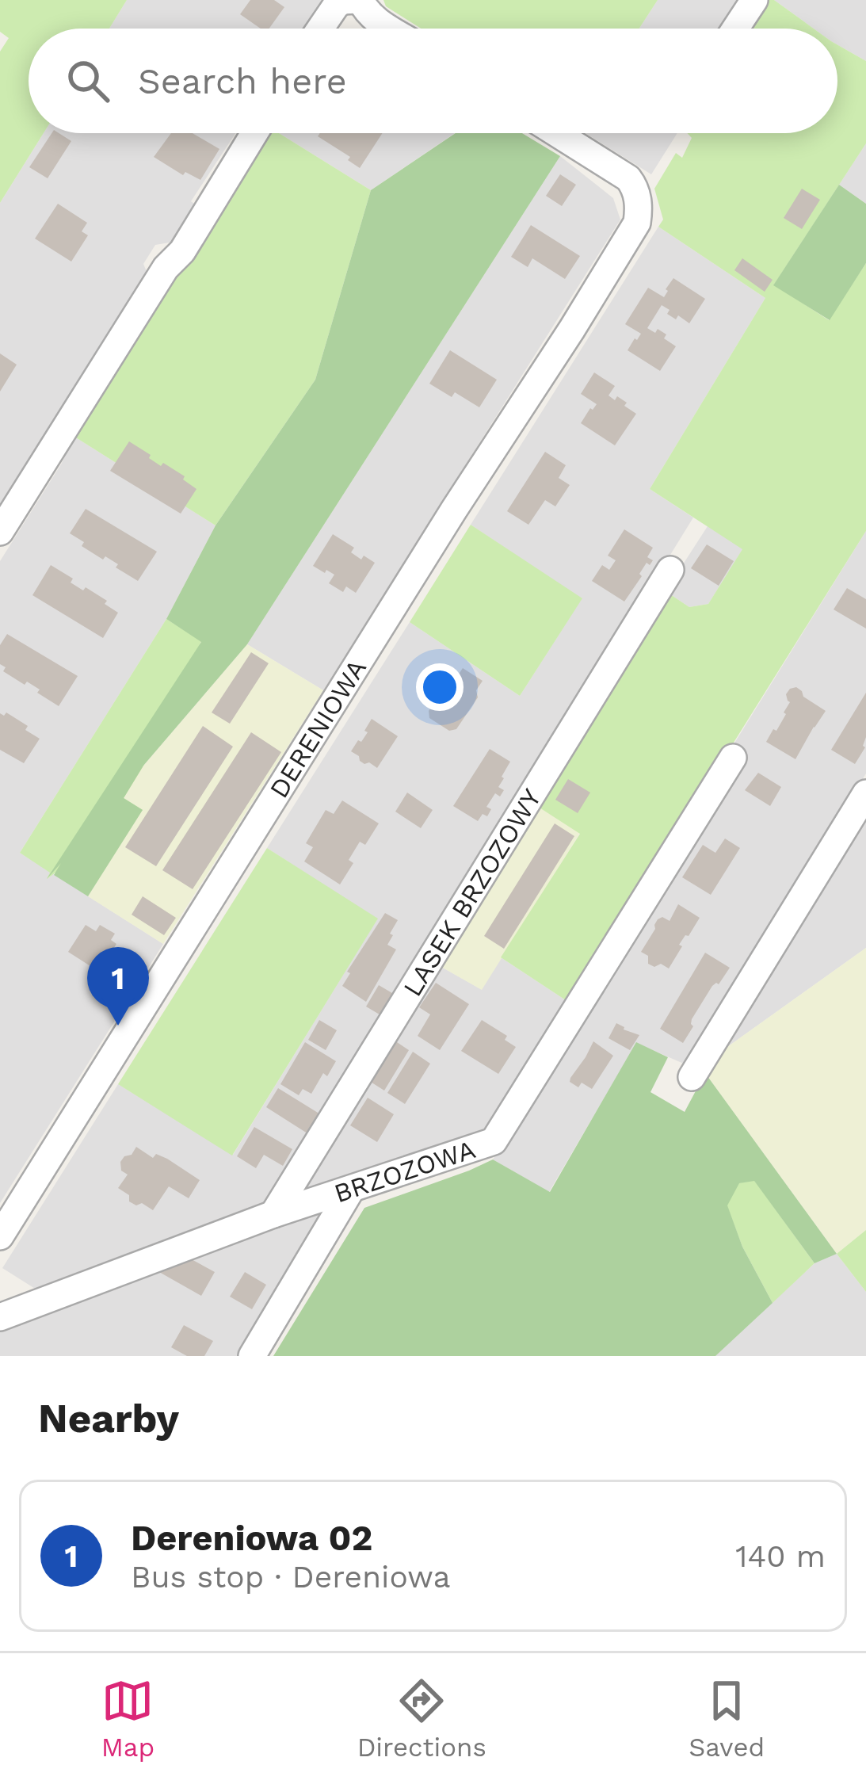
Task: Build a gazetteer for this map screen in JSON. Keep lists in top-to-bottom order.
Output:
{
  "streets": {
    "street": ["DERENIOWA", "LASEK BRZOZOWY", "BRZOZOWA"]
  },
  "crossings": [
    ["LASEK BRZOZOWY", "BRZOZOWA"]
  ],
  "page": {
    "search": "Search here",
    "pins": "1",
    "heading": "Nearby",
    "list": [
      {
        "mark": "1",
        "name": "Dereniowa 02",
        "note": "Bus stop · Dereniowa",
        "value": "140 m"
      }
    ],
    "nav": ["Map", "Directions", "Saved"]
  }
}
